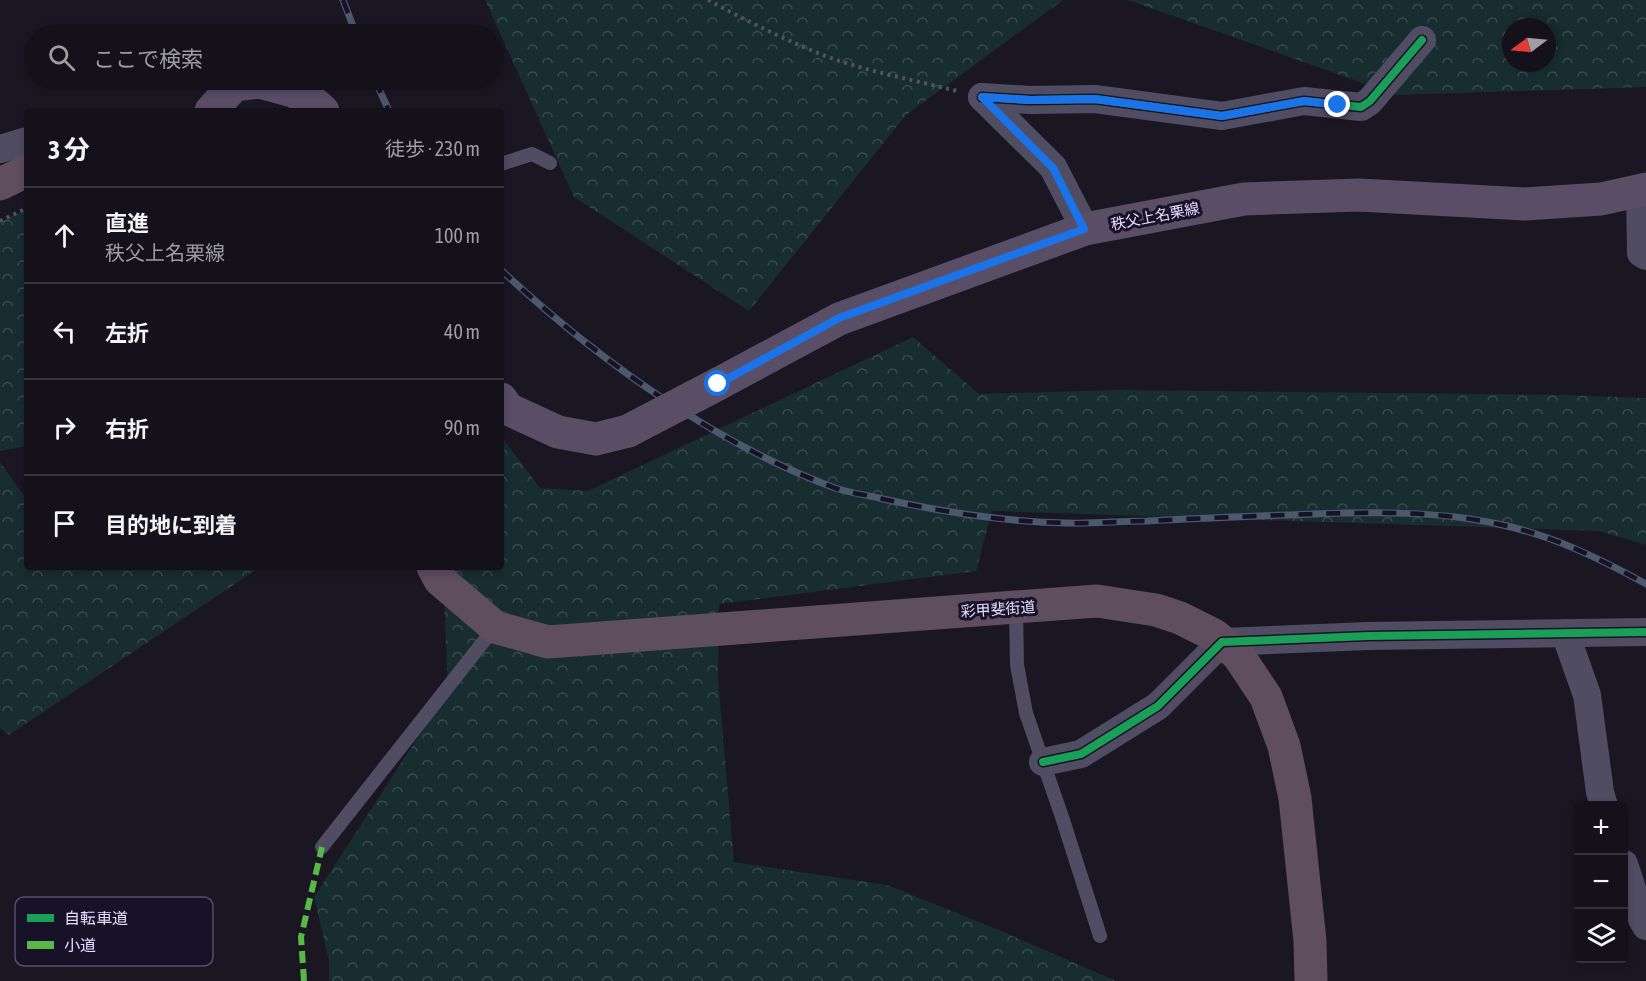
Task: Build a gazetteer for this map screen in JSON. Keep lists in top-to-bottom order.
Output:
{
  "streets": {
    "highway": ["彩甲斐街道"],
    "main road": ["秩父上名栗線"]
  },
  "legend": ["自転車道", "小道"],
  "north": "left",
  "page": {
    "search": "ここで検索",
    "heading": ["3 分", "徒歩 · 230 m"],
    "list": [
      ["直進", "秩父上名栗線", "100 m"],
      ["左折", "40 m"],
      ["右折", "90 m"],
      "目的地に到着"
    ],
    "map_buttons": ["+", "−"]
  }
}
